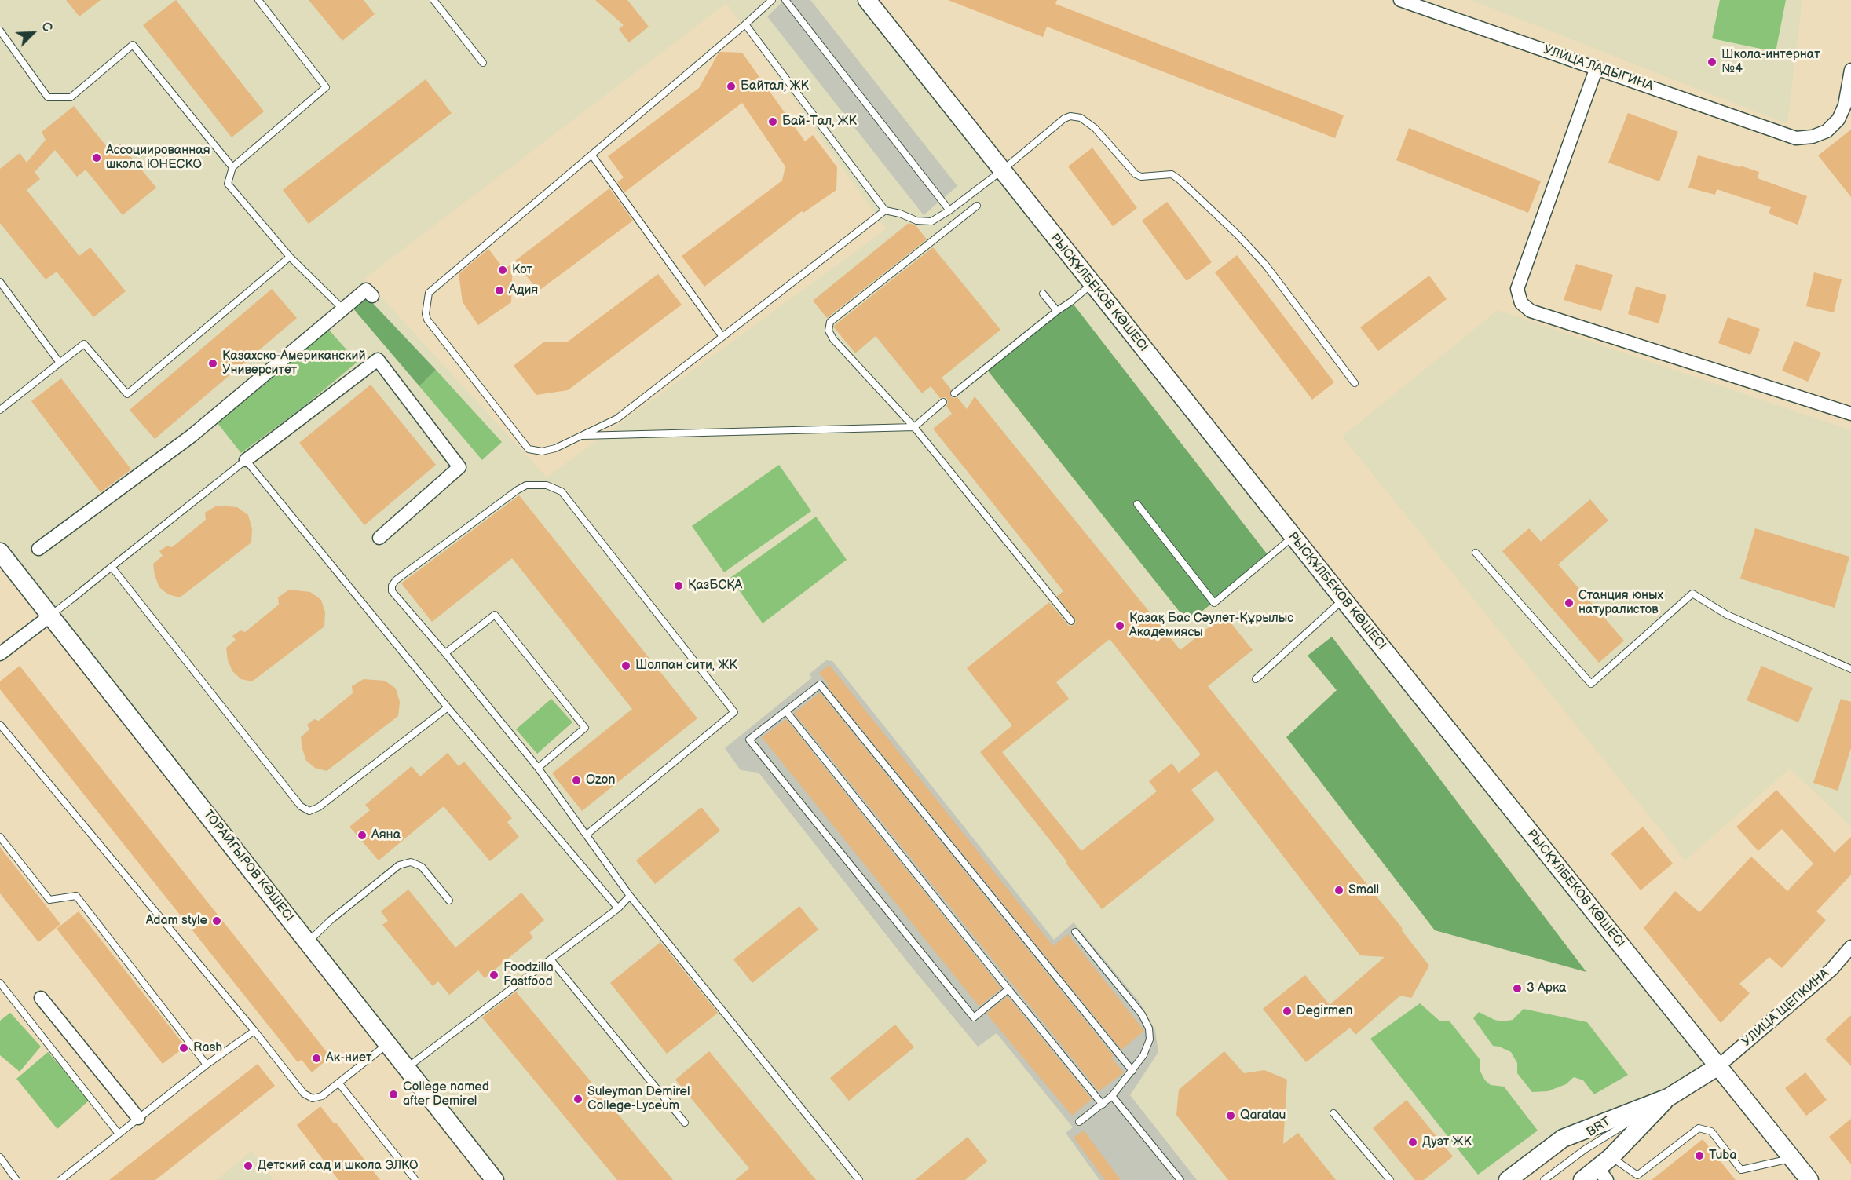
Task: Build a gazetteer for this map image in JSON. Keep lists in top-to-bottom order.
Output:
{
  "streets": {
    "street": [
      "УЛИЦА ЛАДЫГИНА",
      "РЫСҚҰЛБЕКОВ КӨШЕСІ",
      "ТОРАЙҒЫРОВ КӨШЕСІ",
      "УЛИЦА ЩЕПКИНА"
    ],
    "lane": ["BRT"]
  },
  "crossings": [
    ["РЫСҚҰЛБЕКОВ КӨШЕСІ", "УЛИЦА ЩЕПКИНА"]
  ],
  "places": [
    "Школа-интернат №4",
    "Байтал, ЖК",
    "Бай-Тал, ЖК",
    "Ассоциированная школа ЮНЕСКО",
    "Кот",
    "Адия",
    "Казахско-Американский Университет",
    "ҚазБСҚА",
    "Станция юных натуралистов",
    "Қазақ Бас Сәулет-Құрылыс Академиясы",
    "Шолпан сити, ЖК",
    "Ozon",
    "Аяна",
    "Small",
    "Adam style",
    "Foodzilla Fastfood",
    "3 Арка",
    "Degirmen",
    "Rash",
    "Ак-ниет",
    "College named after Demirel",
    "Suleyman Demirel College-Lyceum",
    "Qaratau",
    "Дуэт ЖК",
    "Tuba",
    "Детский сад и школа ЭЛКО"
  ],
  "north": "top right"
}
